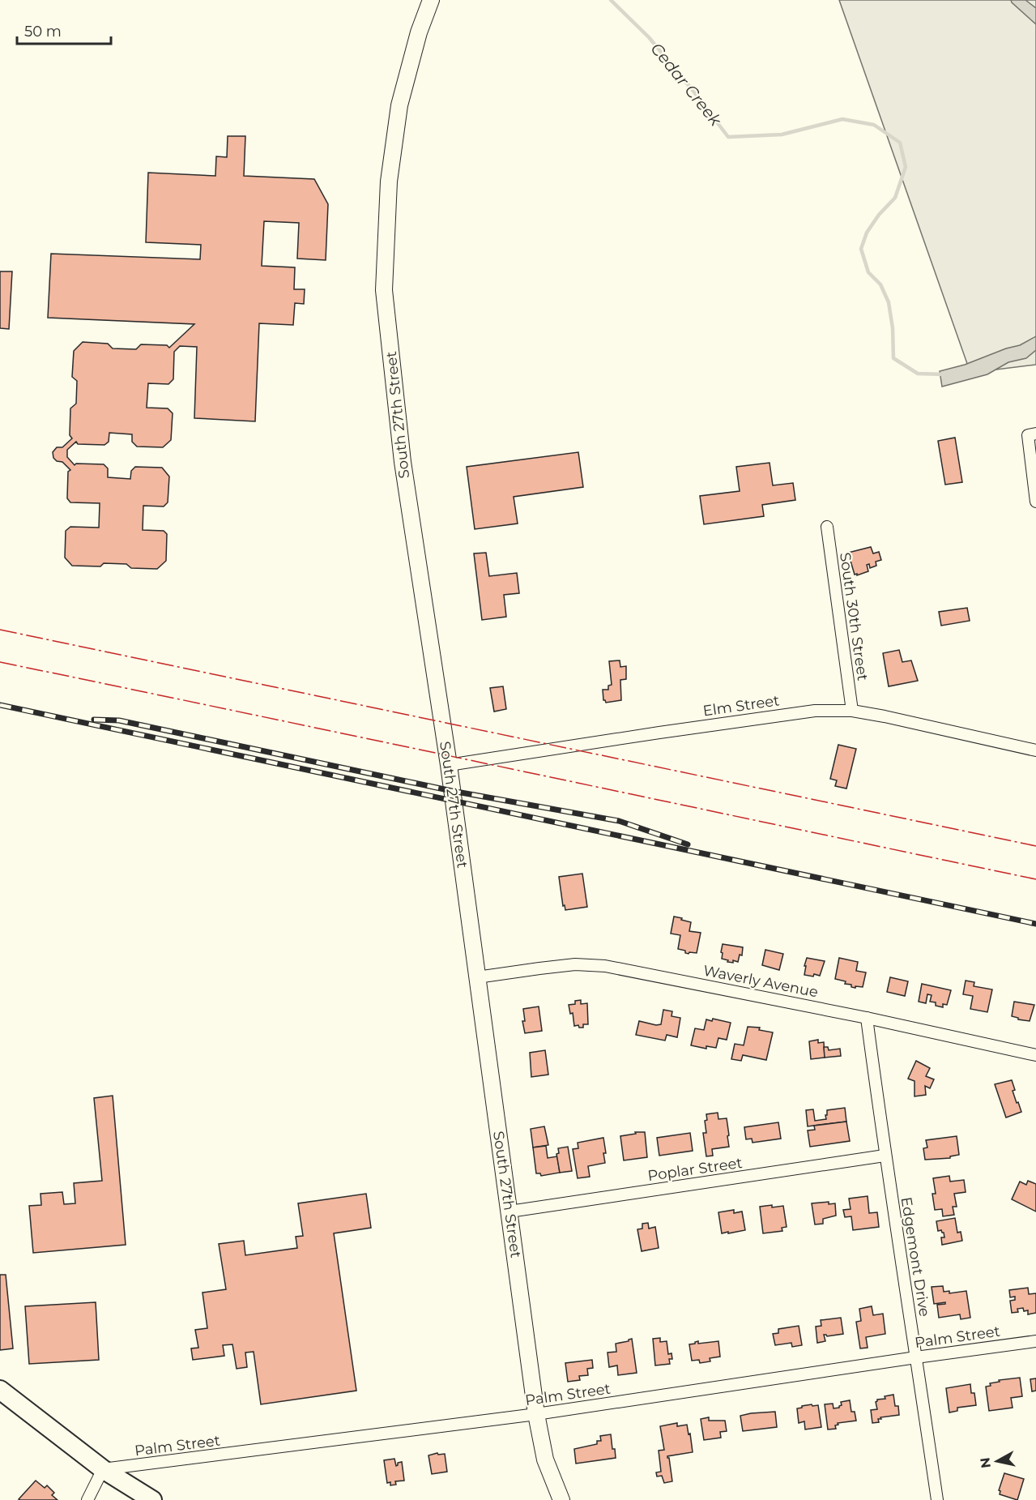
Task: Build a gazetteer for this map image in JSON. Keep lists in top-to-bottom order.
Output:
{
  "streets": {
    "main road": ["South 27th Street"],
    "street": [
      "South 30th Street",
      "Elm Street",
      "Waverly Avenue",
      "Poplar Street",
      "Edgemont Drive",
      "Palm Street"
    ]
  },
  "crossings": [
    ["South 27th Street", "Elm Street"],
    ["South 27th Street", "Waverly Avenue"],
    ["South 27th Street", "Poplar Street"],
    ["South 27th Street", "Palm Street"],
    ["South 30th Street", "Elm Street"],
    ["Waverly Avenue", "Edgemont Drive"],
    ["Poplar Street", "Edgemont Drive"],
    ["Edgemont Drive", "Palm Street"]
  ],
  "water": ["Cedar Creek"],
  "scale_bar": "50 m",
  "north": "left"
}
